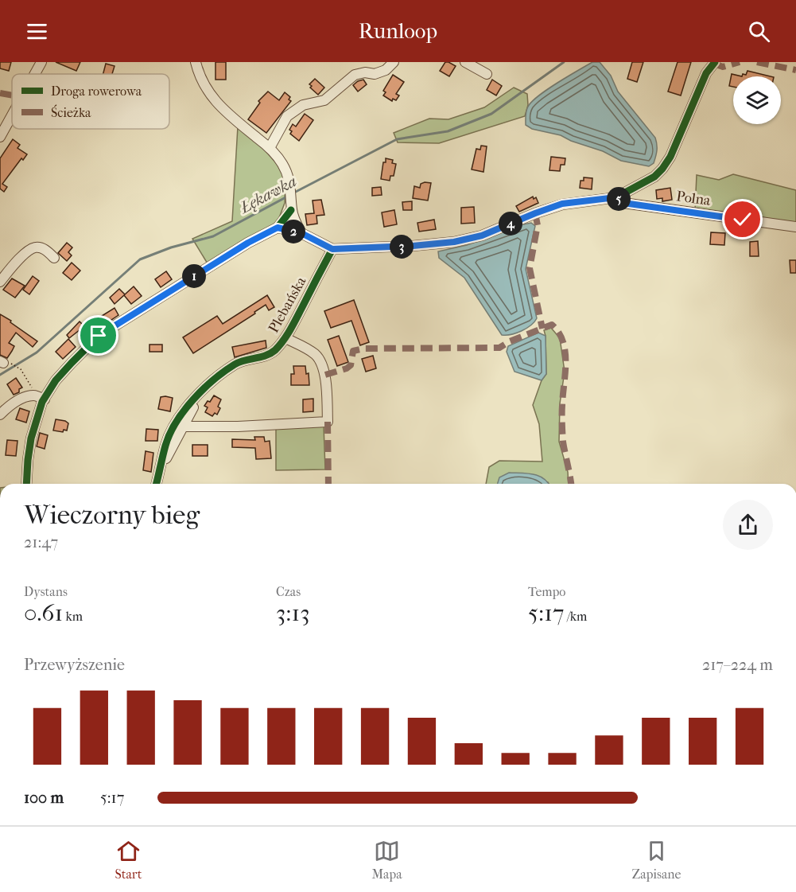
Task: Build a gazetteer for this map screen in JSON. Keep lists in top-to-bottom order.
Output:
{
  "streets": {
    "street": ["Polna", "Plebańska"]
  },
  "water": ["Łękawka"],
  "legend": ["Droga rowerowa", "Ścieżka"],
  "page": {
    "header": "Runloop",
    "pins": [
      "5",
      "4",
      "2",
      "3",
      "1"
    ],
    "heading": ["Wieczorny bieg", "21:47"],
    "stats": [
      ["Dystans", "0.61 km"],
      ["Czas", "3:13"],
      ["Tempo", "5:17 /km"]
    ],
    "chart": ["Przewyższenie", "217–224 m"],
    "list": [
      {
        "name": "100 m",
        "note": "5:17"
      }
    ],
    "tabs": ["Start", "Mapa", "Zapisane"]
  }
}
